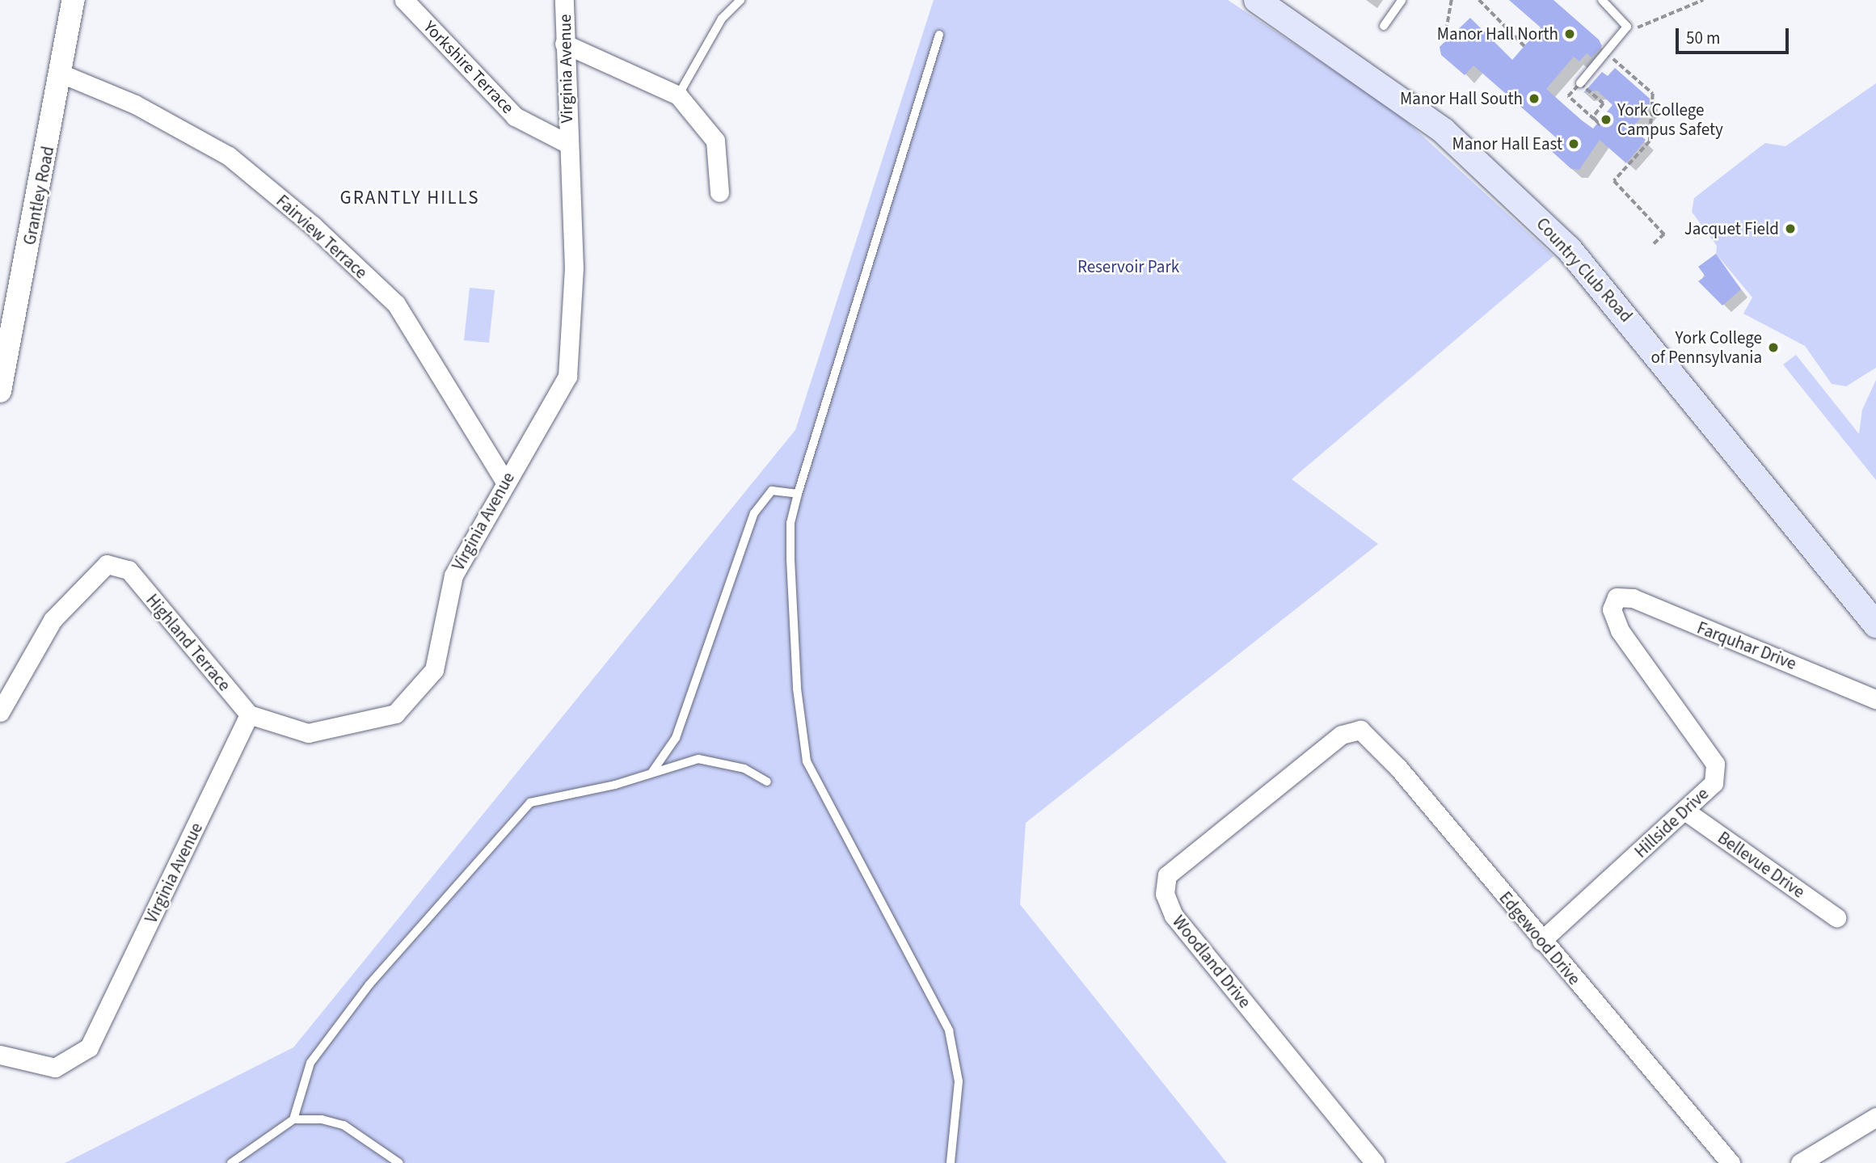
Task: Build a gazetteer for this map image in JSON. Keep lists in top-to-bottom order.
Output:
{
  "streets": {
    "main road": ["Country Club Road"],
    "street": [
      "Yorkshire Terrace",
      "Virginia Avenue",
      "Grantley Road",
      "Fairview Terrace",
      "Highland Terrace",
      "Farquhar Drive",
      "Hillside Drive",
      "Bellevue Drive",
      "Edgewood Drive",
      "Woodland Drive"
    ]
  },
  "crossings": [
    ["Yorkshire Terrace", "Virginia Avenue"],
    ["Virginia Avenue", "Fairview Terrace"],
    ["Virginia Avenue", "Highland Terrace"],
    ["Grantley Road", "Fairview Terrace"],
    ["Farquhar Drive", "Hillside Drive"],
    ["Hillside Drive", "Bellevue Drive"],
    ["Hillside Drive", "Edgewood Drive"],
    ["Edgewood Drive", "Woodland Drive"]
  ],
  "districts": ["GRANTLY HILLS"],
  "parks": ["Reservoir Park"],
  "places": [
    "Manor Hall North",
    "Manor Hall South",
    "York College Campus Safety",
    "Manor Hall East",
    "Jacquet Field",
    "York College of Pennsylvania"
  ],
  "scale_bar": "50 m"
}
